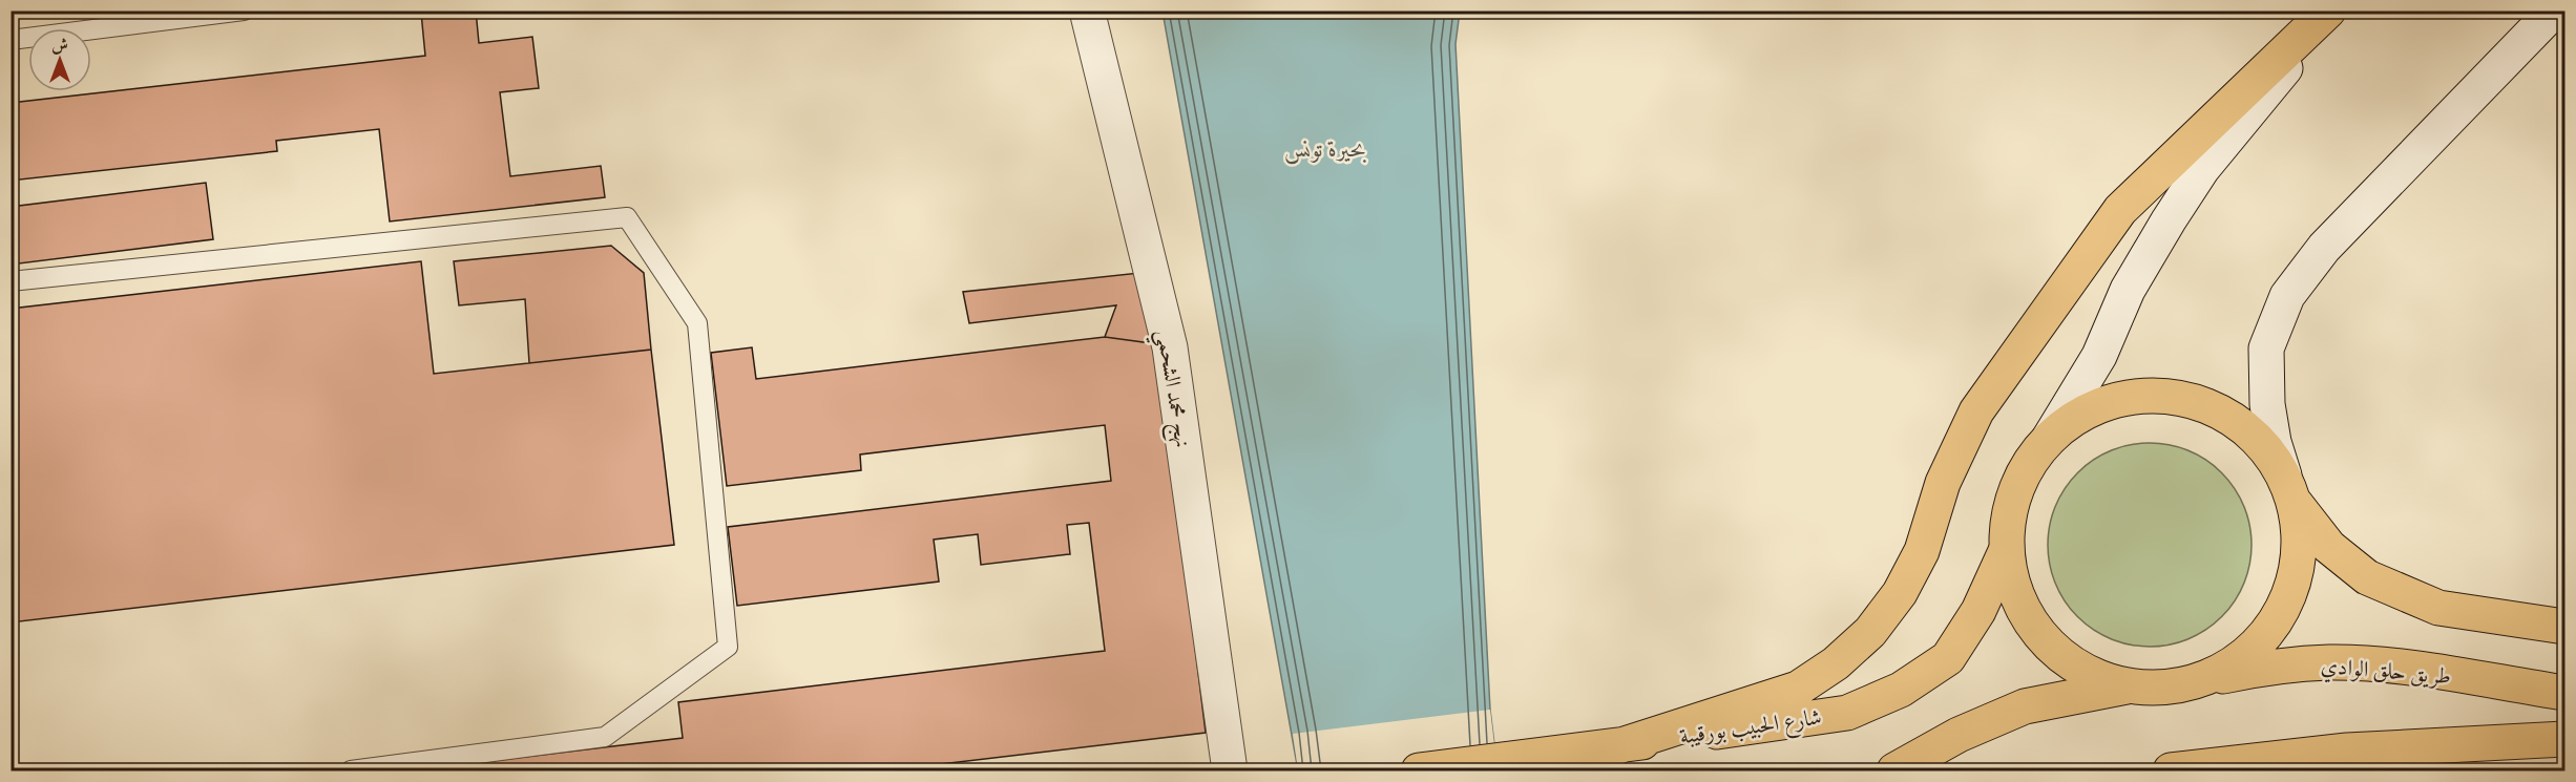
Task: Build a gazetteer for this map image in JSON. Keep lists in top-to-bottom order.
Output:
{
  "streets": {
    "main road": ["نهج محمد الشحمي", "طريق حلق الوادي", "شارع الحبيب بورقيبة"]
  },
  "water": ["بحيرة تونس"],
  "north": "top"
}
